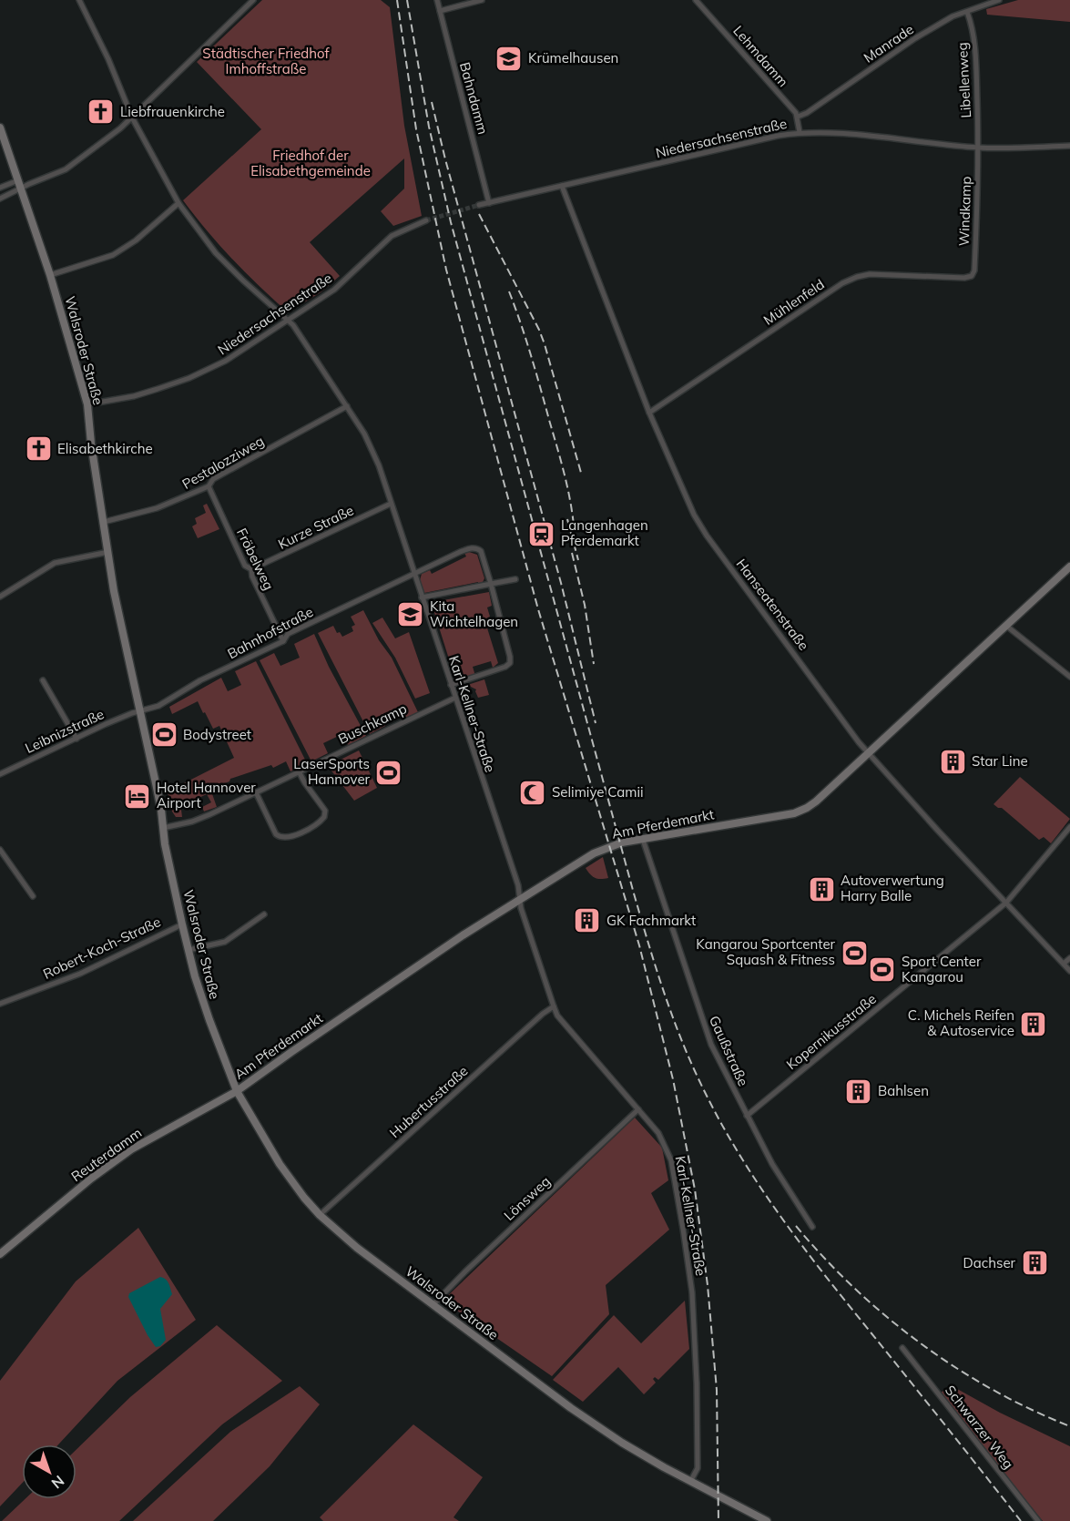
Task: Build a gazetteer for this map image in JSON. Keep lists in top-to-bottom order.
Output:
{
  "streets": {
    "street": [
      "Manrade",
      "Lehmdamm",
      "Libellenweg",
      "Bahndamm",
      "Niedersachsenstraße",
      "Windkamp",
      "Mühlenfeld",
      "Walsroder Straße",
      "Pestalozziweg",
      "Kurze Straße",
      "Fröbelweg",
      "Hanseatenstraße",
      "Bahnhofstraße",
      "Karl-Kellner-Straße",
      "Buschkamp",
      "Leibnizstraße",
      "Am Pferdemarkt",
      "Robert-Koch-Straße",
      "Kopernikusstraße",
      "Gaußstraße",
      "Hubertusstraße",
      "Reuterdamm",
      "Lönsweg",
      "Schwarzer Weg"
    ]
  },
  "crossings": [
    ["Manrade", "Lehmdamm"],
    ["Manrade", "Libellenweg"],
    ["Libellenweg", "Niedersachsenstraße"],
    ["Libellenweg", "Windkamp"],
    ["Bahndamm", "Niedersachsenstraße"],
    ["Niedersachsenstraße", "Windkamp"],
    ["Niedersachsenstraße", "Walsroder Straße"],
    ["Niedersachsenstraße", "Hanseatenstraße"],
    ["Niedersachsenstraße", "Karl-Kellner-Straße"],
    ["Windkamp", "Mühlenfeld"],
    ["Mühlenfeld", "Hanseatenstraße"],
    ["Walsroder Straße", "Pestalozziweg"],
    ["Walsroder Straße", "Bahnhofstraße"],
    ["Walsroder Straße", "Karl-Kellner-Straße"],
    ["Walsroder Straße", "Buschkamp"],
    ["Walsroder Straße", "Leibnizstraße"],
    ["Walsroder Straße", "Am Pferdemarkt"],
    ["Walsroder Straße", "Robert-Koch-Straße"],
    ["Walsroder Straße", "Hubertusstraße"],
    ["Walsroder Straße", "Reuterdamm"],
    ["Walsroder Straße", "Lönsweg"],
    ["Pestalozziweg", "Fröbelweg"],
    ["Pestalozziweg", "Karl-Kellner-Straße"],
    ["Kurze Straße", "Fröbelweg"],
    ["Kurze Straße", "Karl-Kellner-Straße"],
    ["Fröbelweg", "Bahnhofstraße"],
    ["Hanseatenstraße", "Am Pferdemarkt"],
    ["Hanseatenstraße", "Kopernikusstraße"],
    ["Bahnhofstraße", "Karl-Kellner-Straße"],
    ["Bahnhofstraße", "Leibnizstraße"],
    ["Karl-Kellner-Straße", "Buschkamp"],
    ["Karl-Kellner-Straße", "Am Pferdemarkt"],
    ["Karl-Kellner-Straße", "Hubertusstraße"],
    ["Karl-Kellner-Straße", "Lönsweg"],
    ["Am Pferdemarkt", "Gaußstraße"],
    ["Am Pferdemarkt", "Reuterdamm"],
    ["Kopernikusstraße", "Gaußstraße"]
  ],
  "parks": ["Städtischer Friedhof Imhoffstraße", "Friedhof der Elisabethgemeinde"],
  "places": {
    "school or university": ["Krümelhausen", "Kita Wichtelhagen"],
    "church": ["Liebfrauenkirche", "Elisabethkirche"],
    "station": ["Langenhagen Pferdemarkt"],
    "sports": [
      "Bodystreet",
      "LaserSports Hannover",
      "Kangarou Sportcenter Squash & Fitness",
      "Sport Center Kangarou"
    ],
    "building": [
      "Star Line",
      "Autoverwertung Harry Balle",
      "GK Fachmarkt",
      "C. Michels Reifen & Autoservice",
      "Bahlsen",
      "Dachser"
    ],
    "mosque": ["Selimiye Camii"],
    "hotel": ["Hotel Hannover Airport"]
  },
  "north": "bottom right"
}
